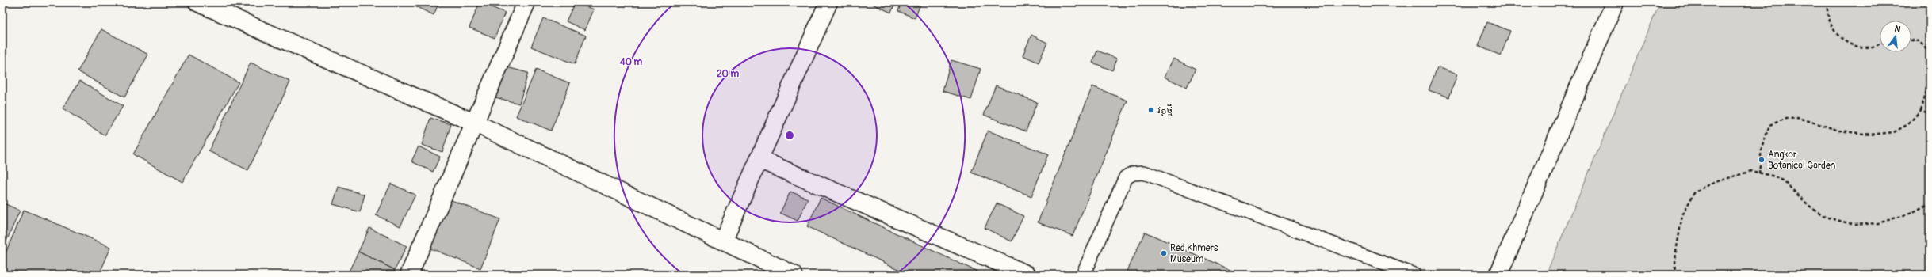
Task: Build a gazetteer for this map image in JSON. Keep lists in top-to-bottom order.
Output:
{
  "places": ["វត្តថ្មី", "Angkor Botanical Garden", "Red Khmers Museum"],
  "north": "top",
  "rings": ["40 m", "20 m"]
}
